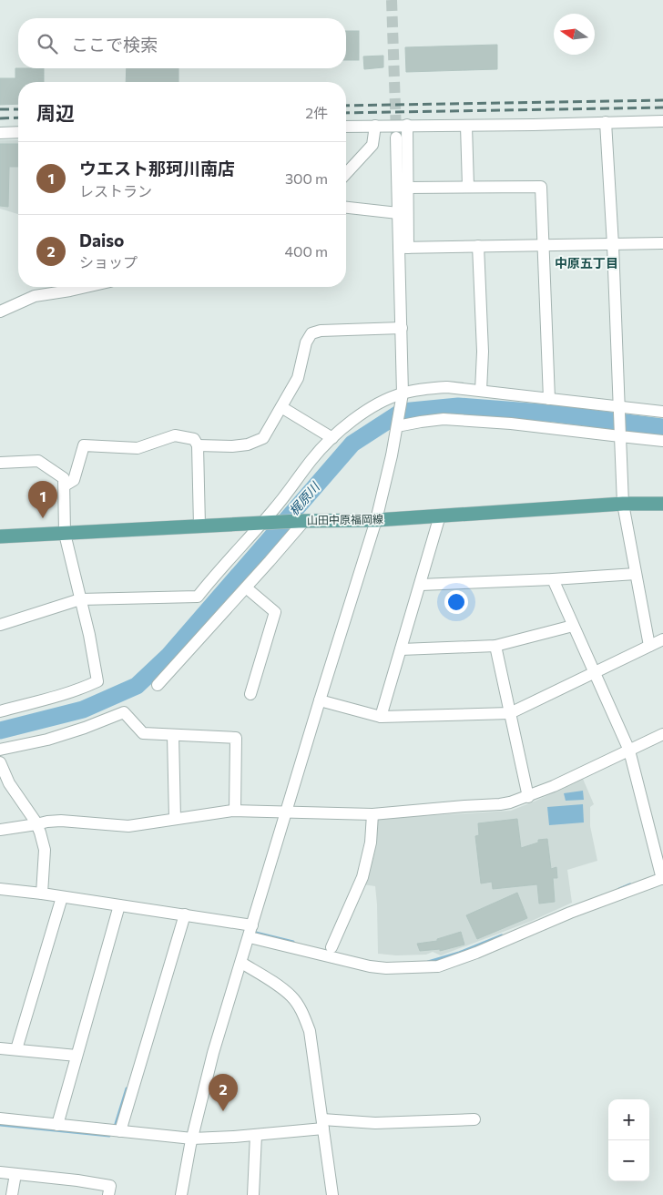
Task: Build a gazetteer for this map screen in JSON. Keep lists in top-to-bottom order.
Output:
{
  "streets": {
    "main road": ["山田中原福岡線"]
  },
  "districts": ["中原五丁目"],
  "water": ["梶原川"],
  "north": "left",
  "page": {
    "search": "ここで検索",
    "heading": ["周辺", "2件"],
    "list": [
      {
        "mark": "1",
        "name": "ウエスト那珂川南店",
        "note": "レストラン",
        "value": "300 m"
      },
      {
        "mark": "2",
        "name": "Daiso",
        "note": "ショップ",
        "value": "400 m"
      }
    ],
    "pins": ["1", "2"],
    "map_buttons": ["+", "−"]
  }
}
